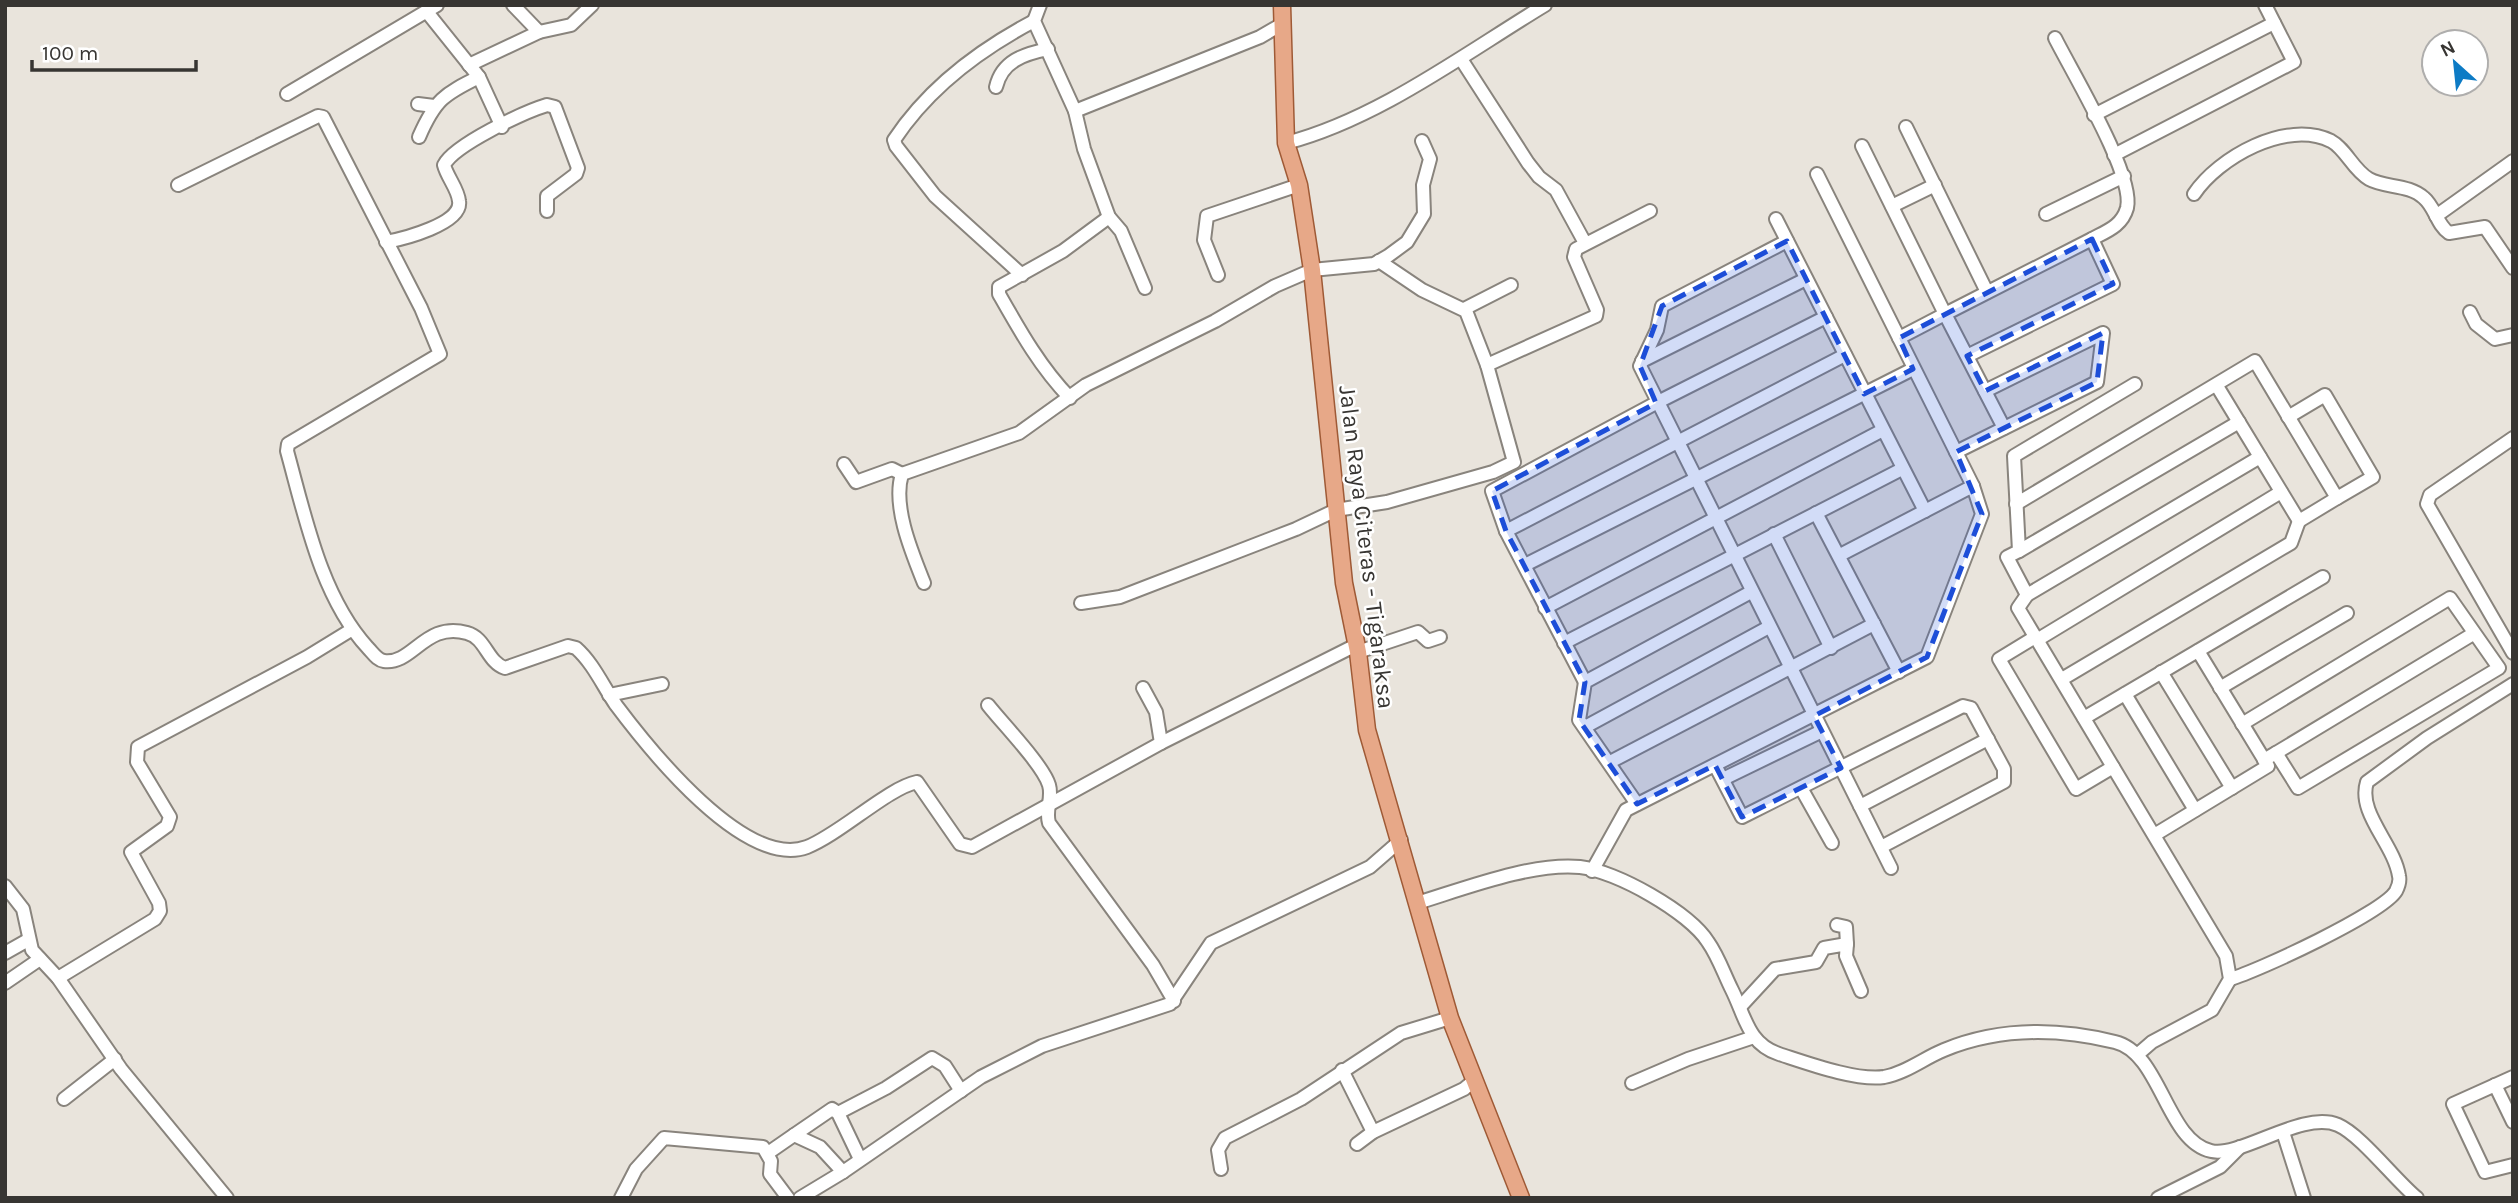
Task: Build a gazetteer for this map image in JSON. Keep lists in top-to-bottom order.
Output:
{
  "streets": {
    "main road": ["Jalan Raya Citeras - Tigaraksa"]
  },
  "scale_bar": "100 m",
  "north": "top left"
}
